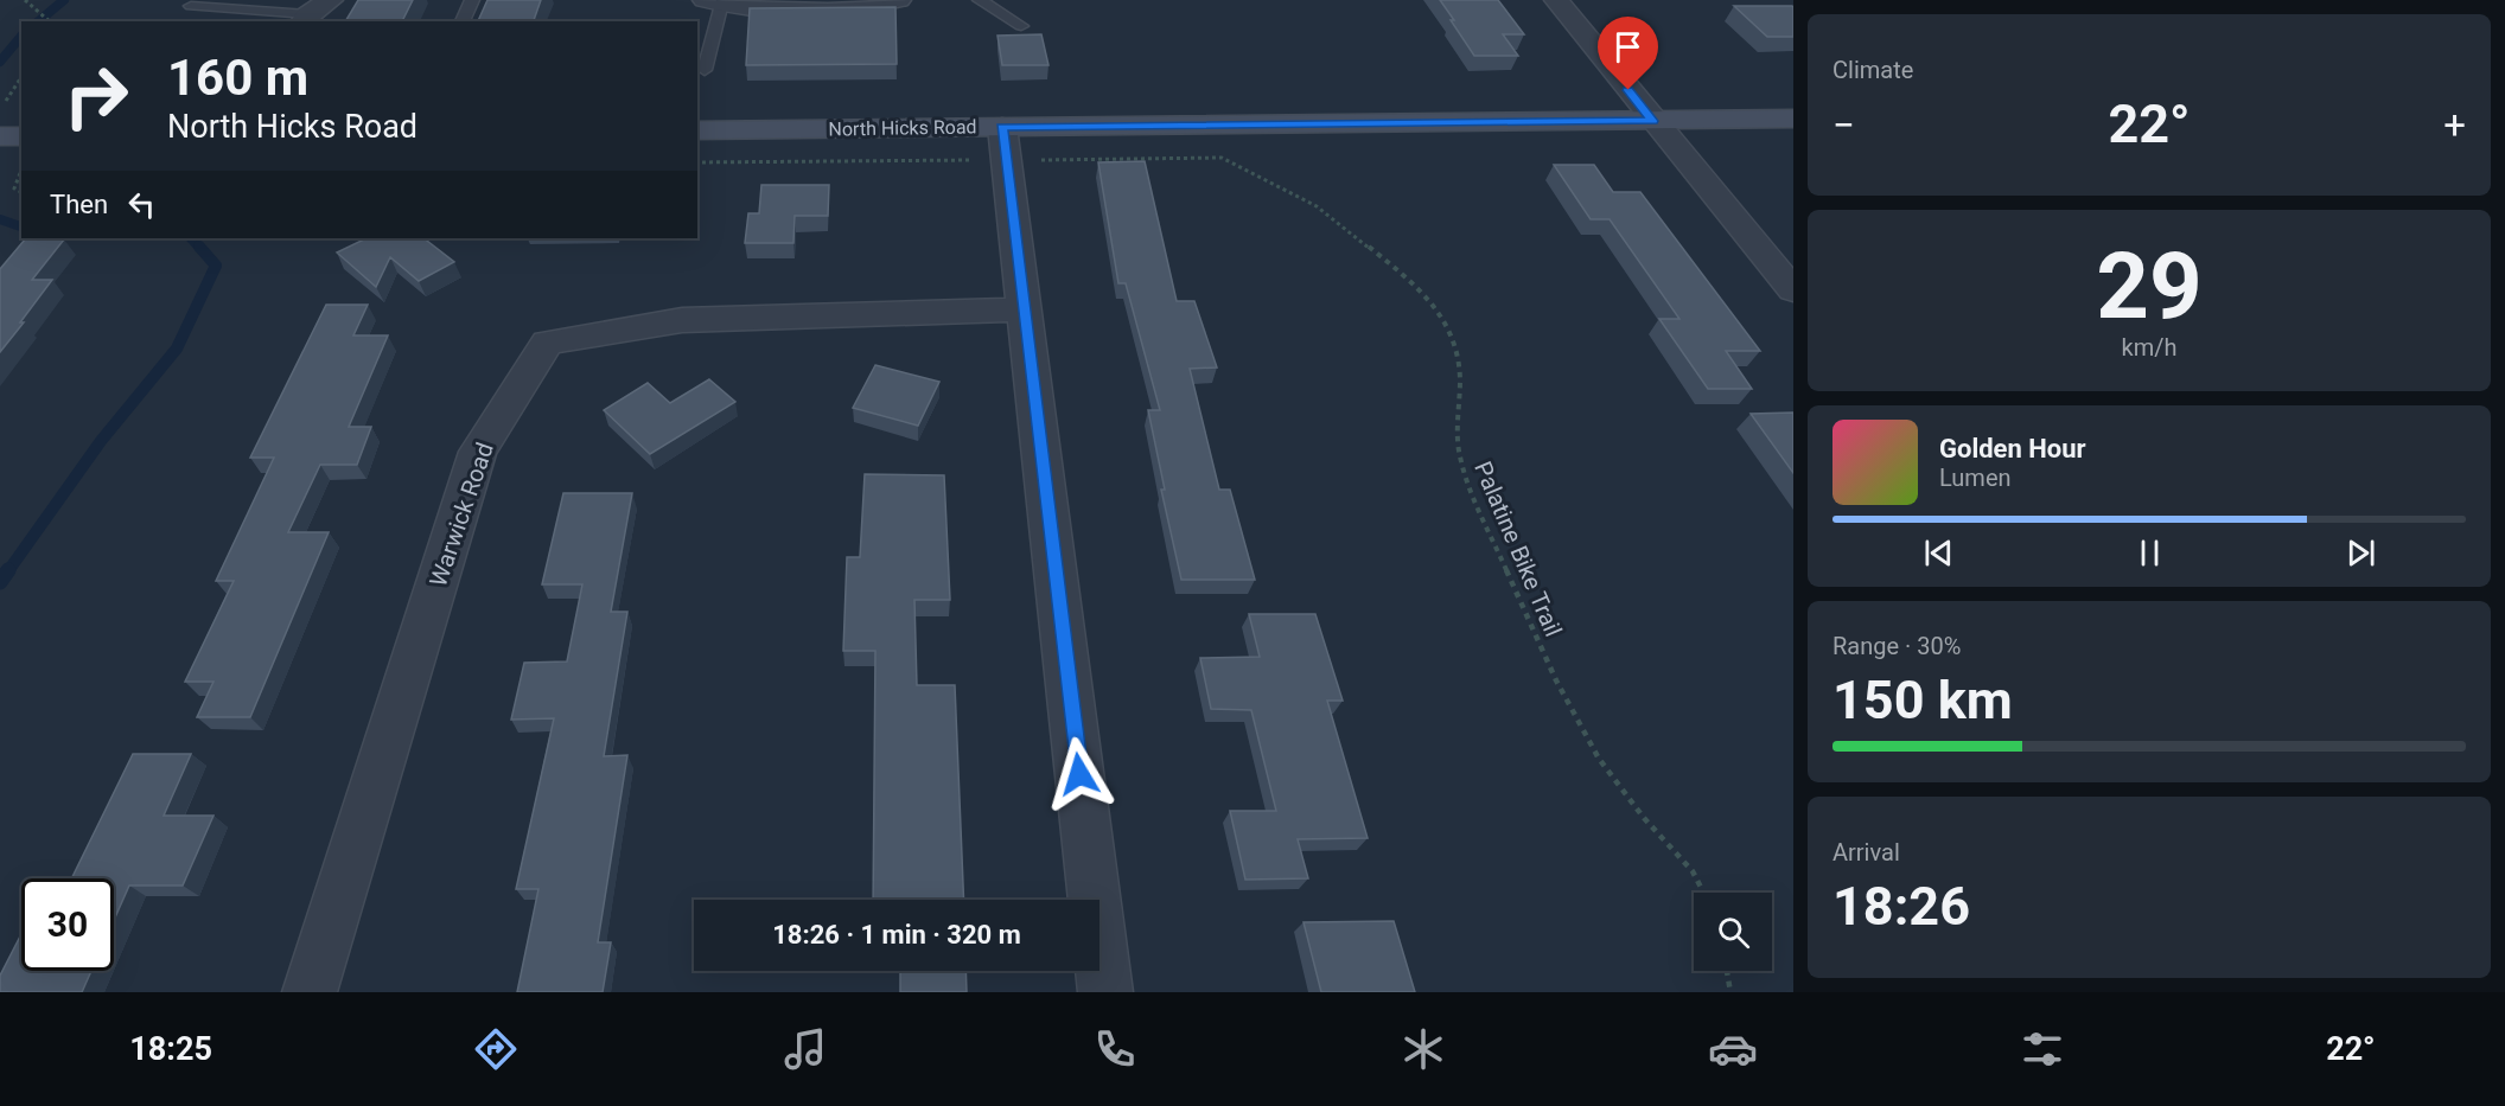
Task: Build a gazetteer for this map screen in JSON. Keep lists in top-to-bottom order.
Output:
{
  "streets": {
    "main road": ["North Hicks Road"],
    "street": ["Warwick Road"],
    "path": ["Palatine Bike Trail"]
  },
  "crossings": [
    ["North Hicks Road", "Palatine Bike Trail"]
  ],
  "page": {
    "tile": [
      "Climate",
      ["29", "km/h"],
      ["Range · 30%", "150 km"],
      ["Arrival", "18:26"]
    ],
    "turn": ["160 m", "North Hicks Road"],
    "heat": ["−", "22°", "+"],
    "then": "Then",
    "song": ["Golden Hour", "Lumen"],
    "limit": "30",
    "trip": "18:26 · 1 min · 320 m",
    "tabs": ["18:25", "22°"]
  }
}
